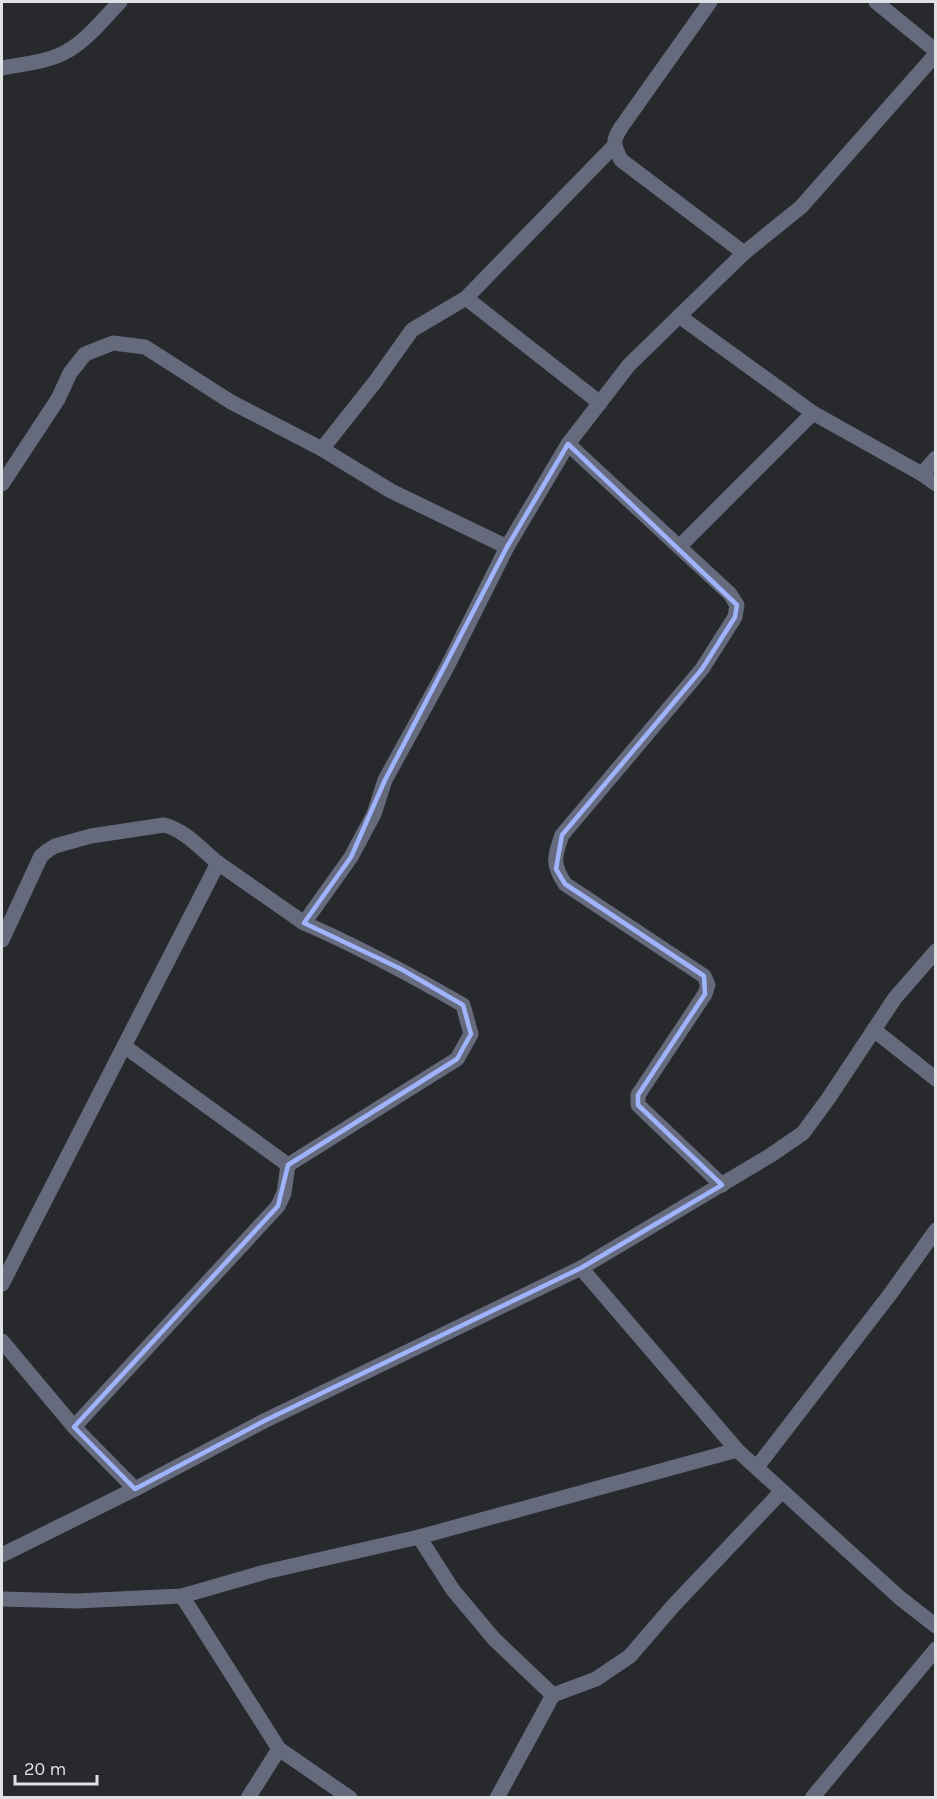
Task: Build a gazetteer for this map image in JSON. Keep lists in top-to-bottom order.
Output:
{
  "scale_bar": "20 m"
}
